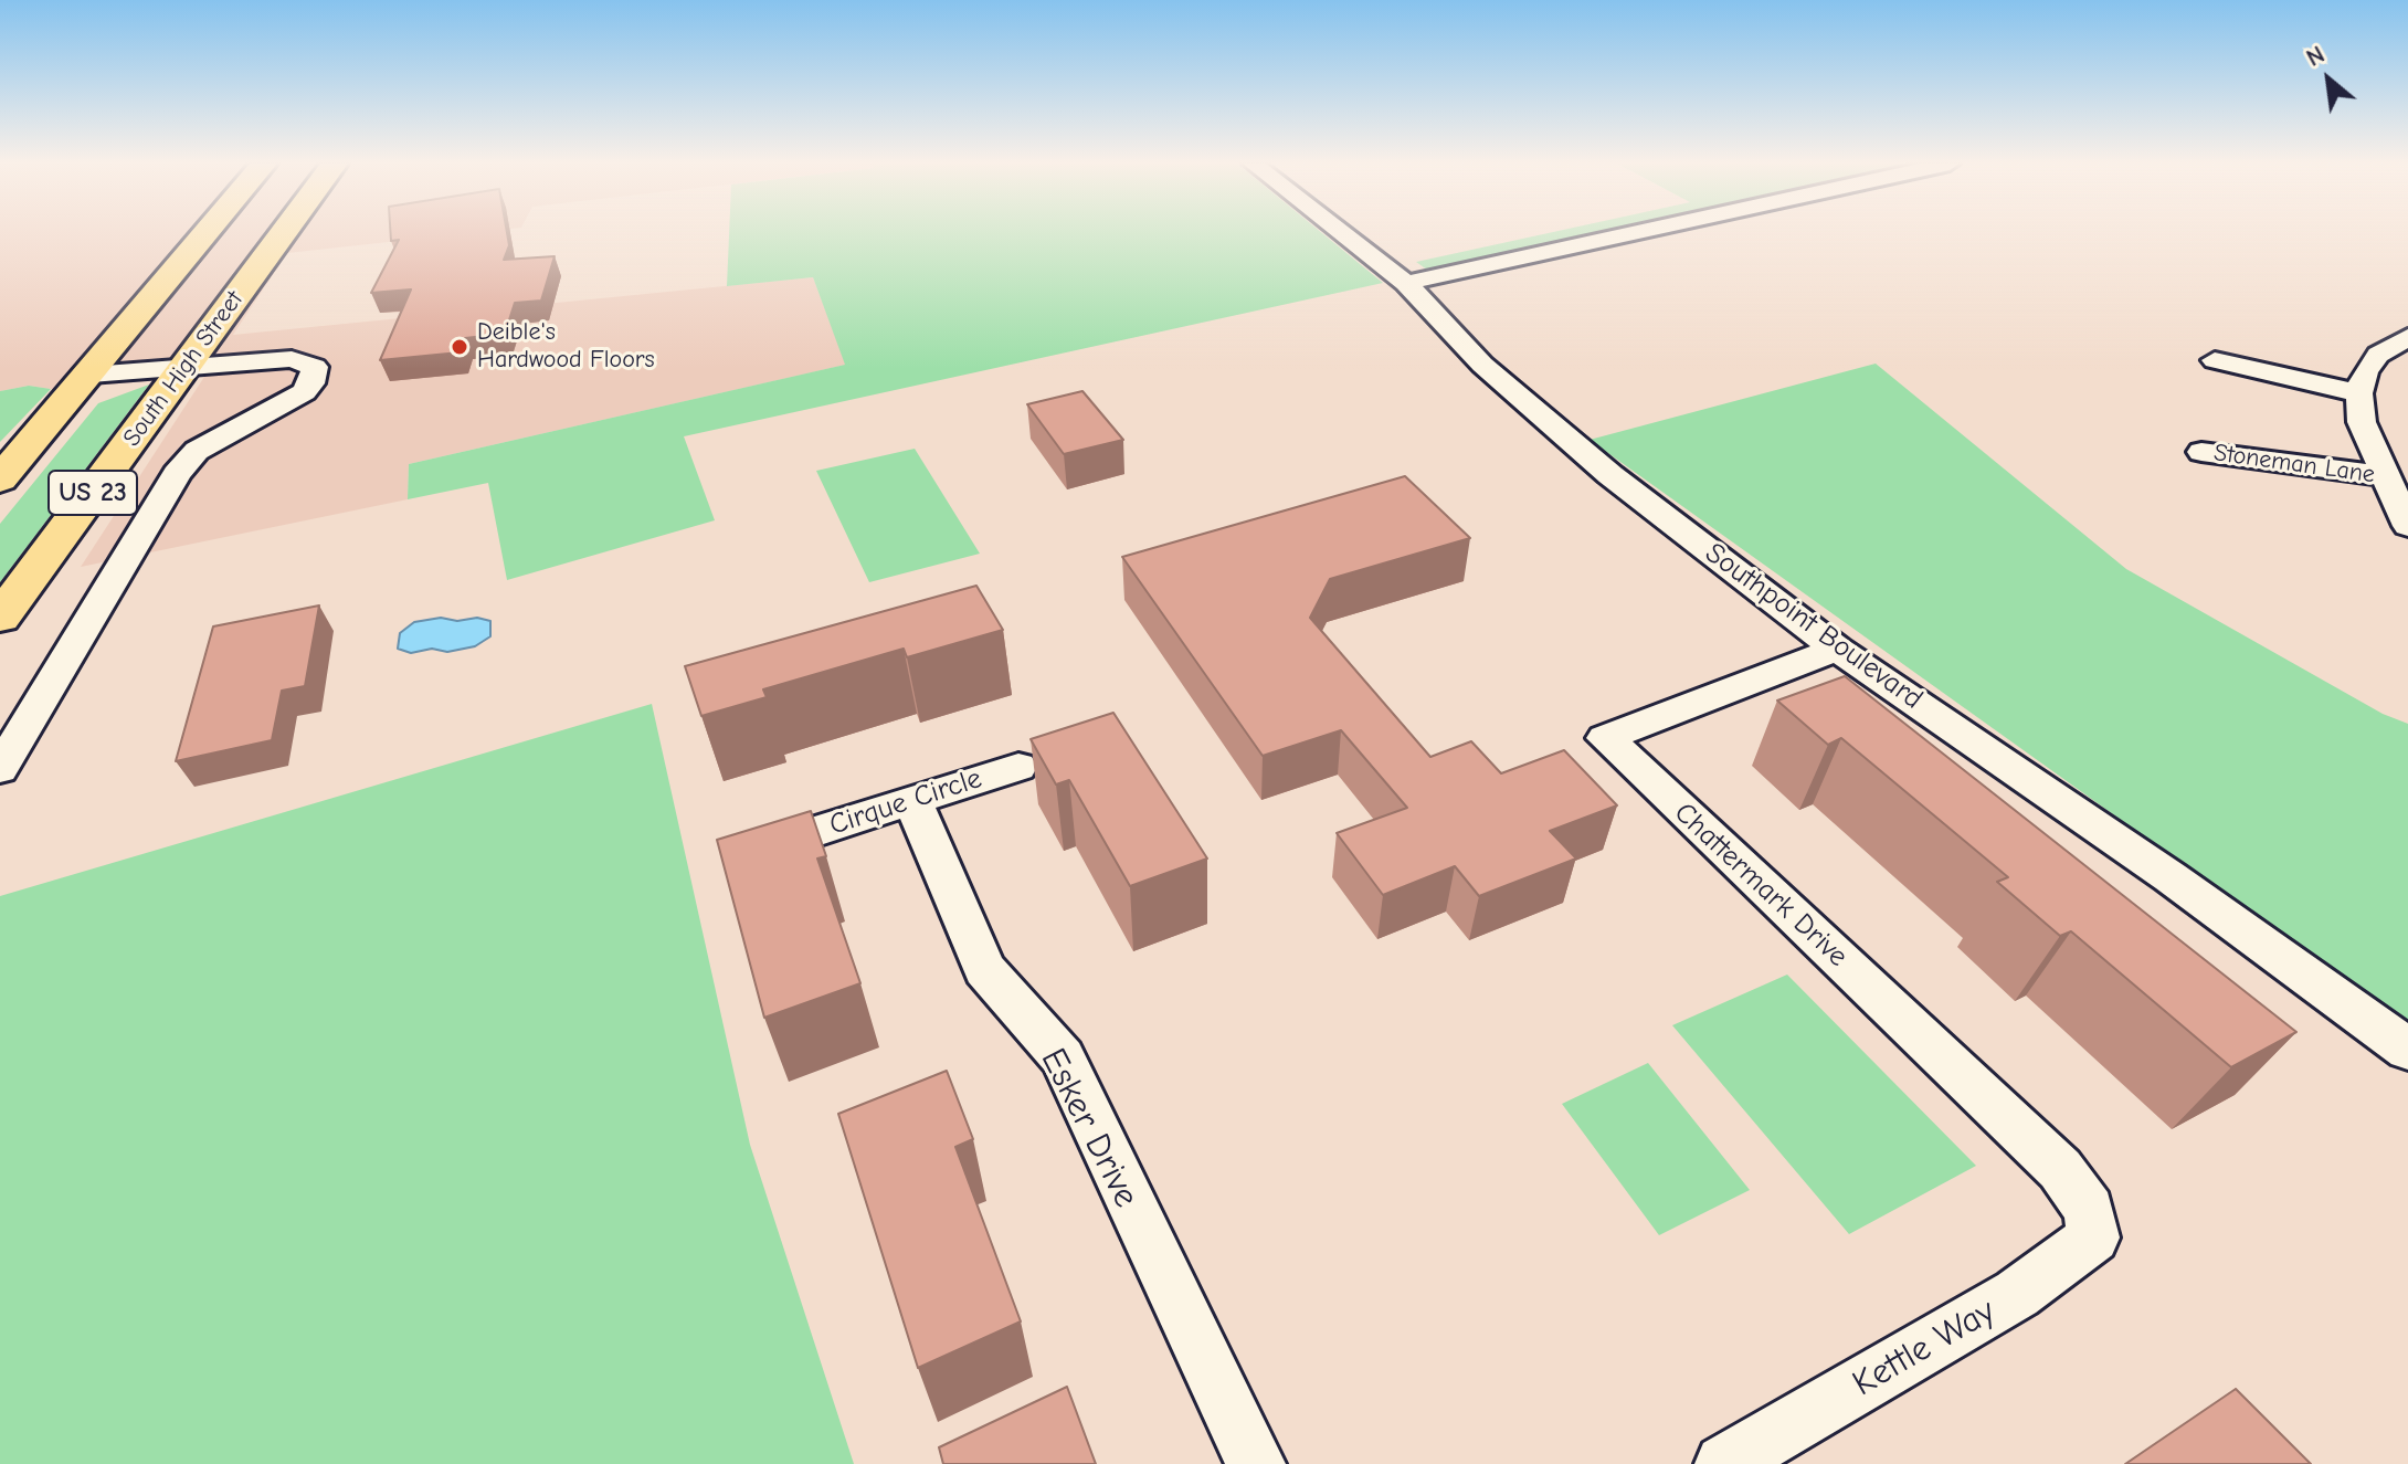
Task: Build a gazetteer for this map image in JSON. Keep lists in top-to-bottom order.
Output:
{
  "streets": {
    "main road": ["South High Street", "US 23"],
    "street": [
      "Stoneman Lane",
      "Southpoint Boulevard",
      "Cirque Circle",
      "Chattermark Drive",
      "Esker Drive",
      "Kettle Way"
    ]
  },
  "crossings": [
    ["Southpoint Boulevard", "Chattermark Drive"],
    ["Cirque Circle", "Esker Drive"],
    ["Chattermark Drive", "Kettle Way"]
  ],
  "places": ["Deible's Hardwood Floors"],
  "north": "top left"
}
